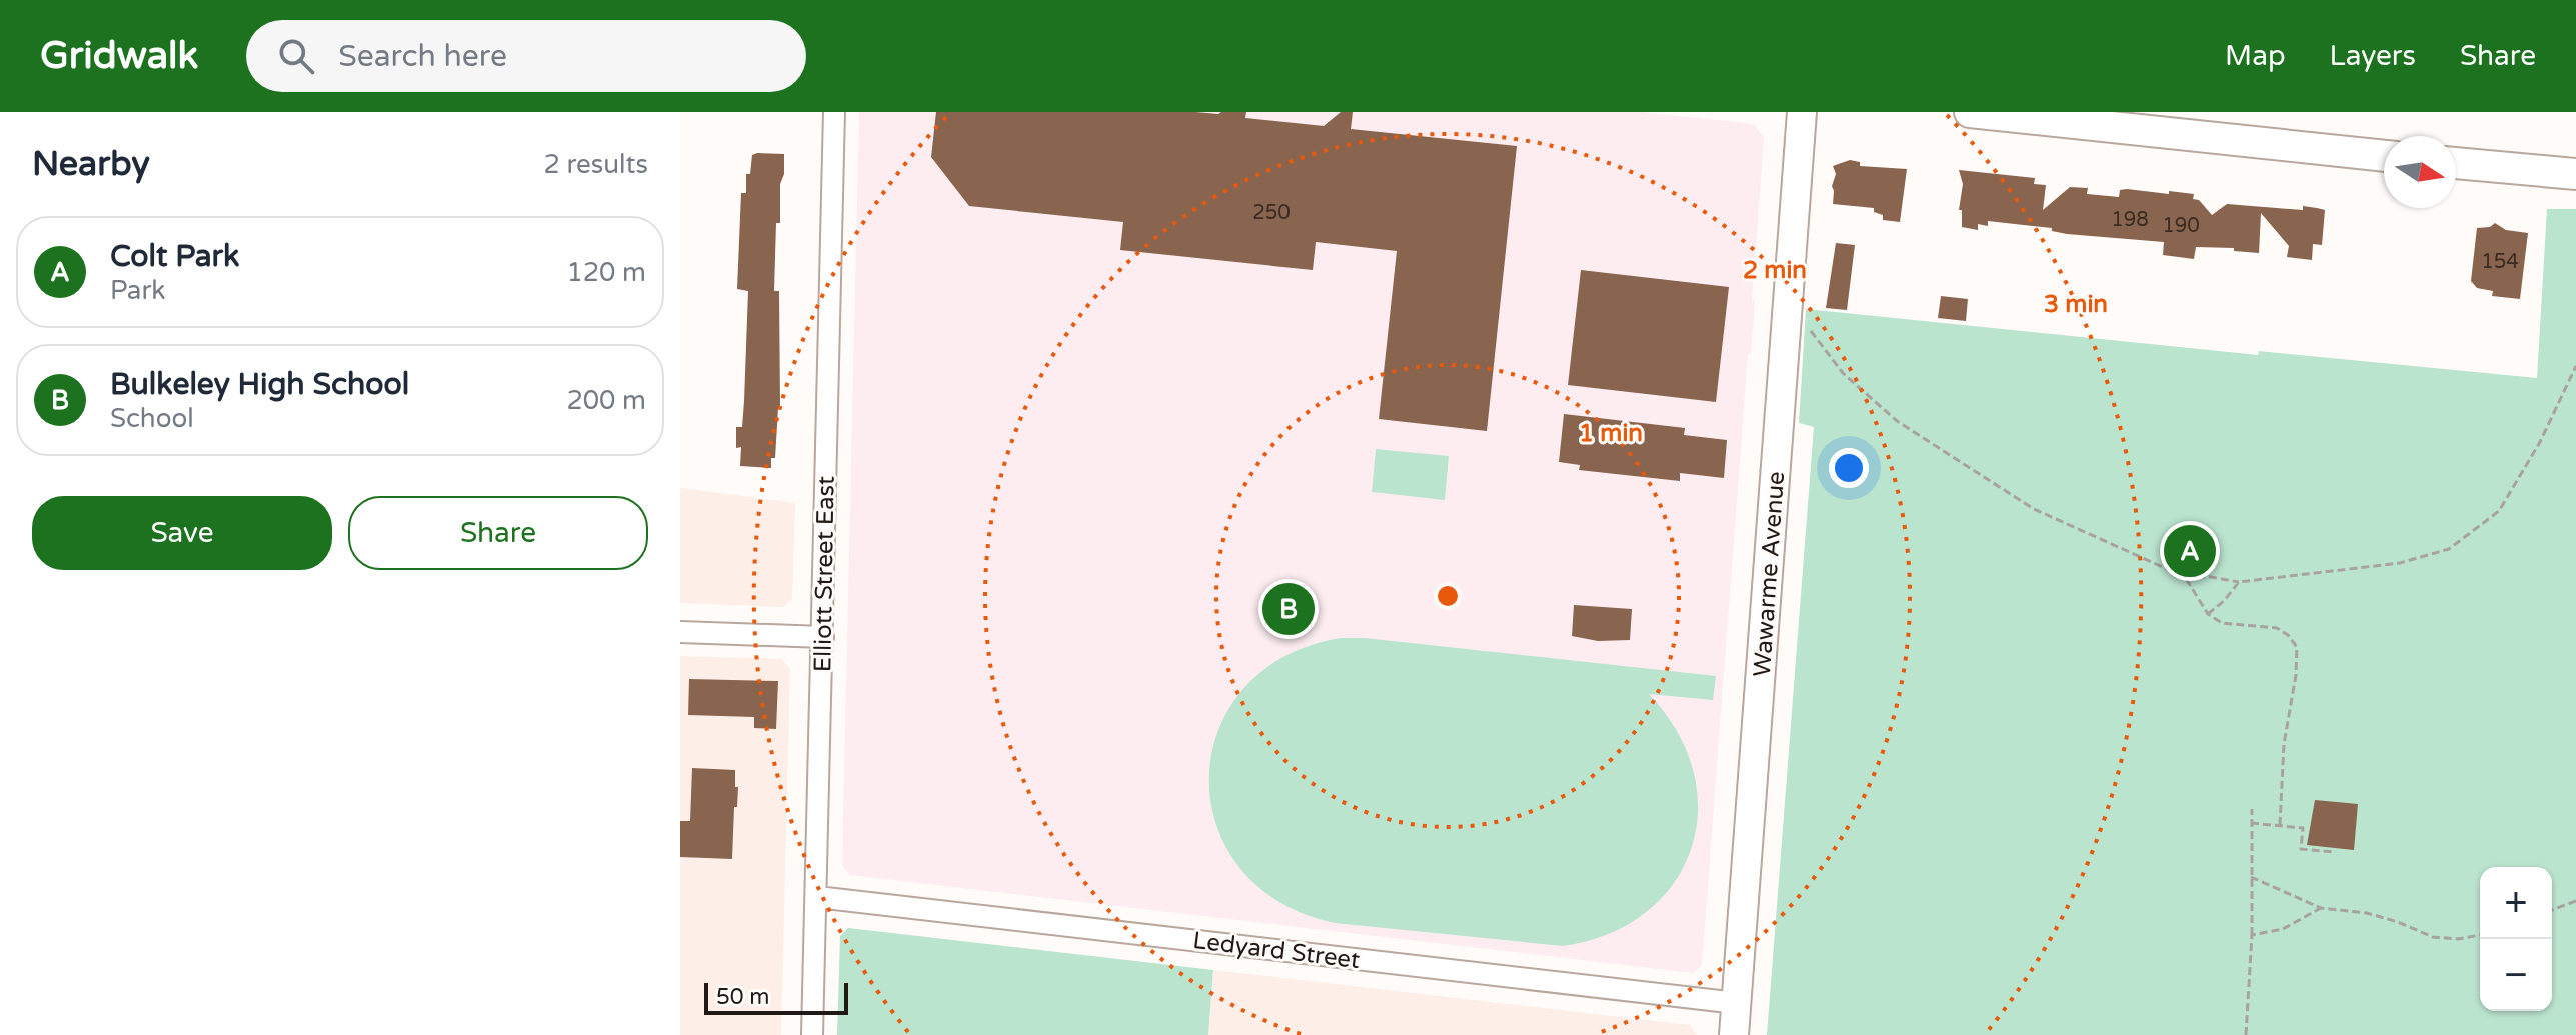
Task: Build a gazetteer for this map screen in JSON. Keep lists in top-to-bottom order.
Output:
{
  "streets": {
    "street": ["Elliott Street East", "Wawarme Avenue", "Ledyard Street"]
  },
  "crossings": [
    ["Elliott Street East", "Ledyard Street"],
    ["Wawarme Avenue", "Ledyard Street"]
  ],
  "house_numbers": [
    "250",
    "198",
    "190",
    "154"
  ],
  "scale_bar": "50 m",
  "north": "right",
  "page": {
    "header": "Gridwalk",
    "search": "Search here",
    "nav": ["Map", "Layers", "Share"],
    "heading": ["Nearby", "2 results"],
    "list": [
      {
        "mark": "A",
        "name": "Colt Park",
        "note": "Park",
        "value": "120 m"
      },
      {
        "mark": "B",
        "name": "Bulkeley High School",
        "note": "School",
        "value": "200 m"
      }
    ],
    "buttons": ["Save", "Share"],
    "pins": ["A", "B"],
    "map_buttons": ["+", "−"],
    "scale": "50 m"
  },
  "rings": ["2 min", "3 min", "1 min"]
}
